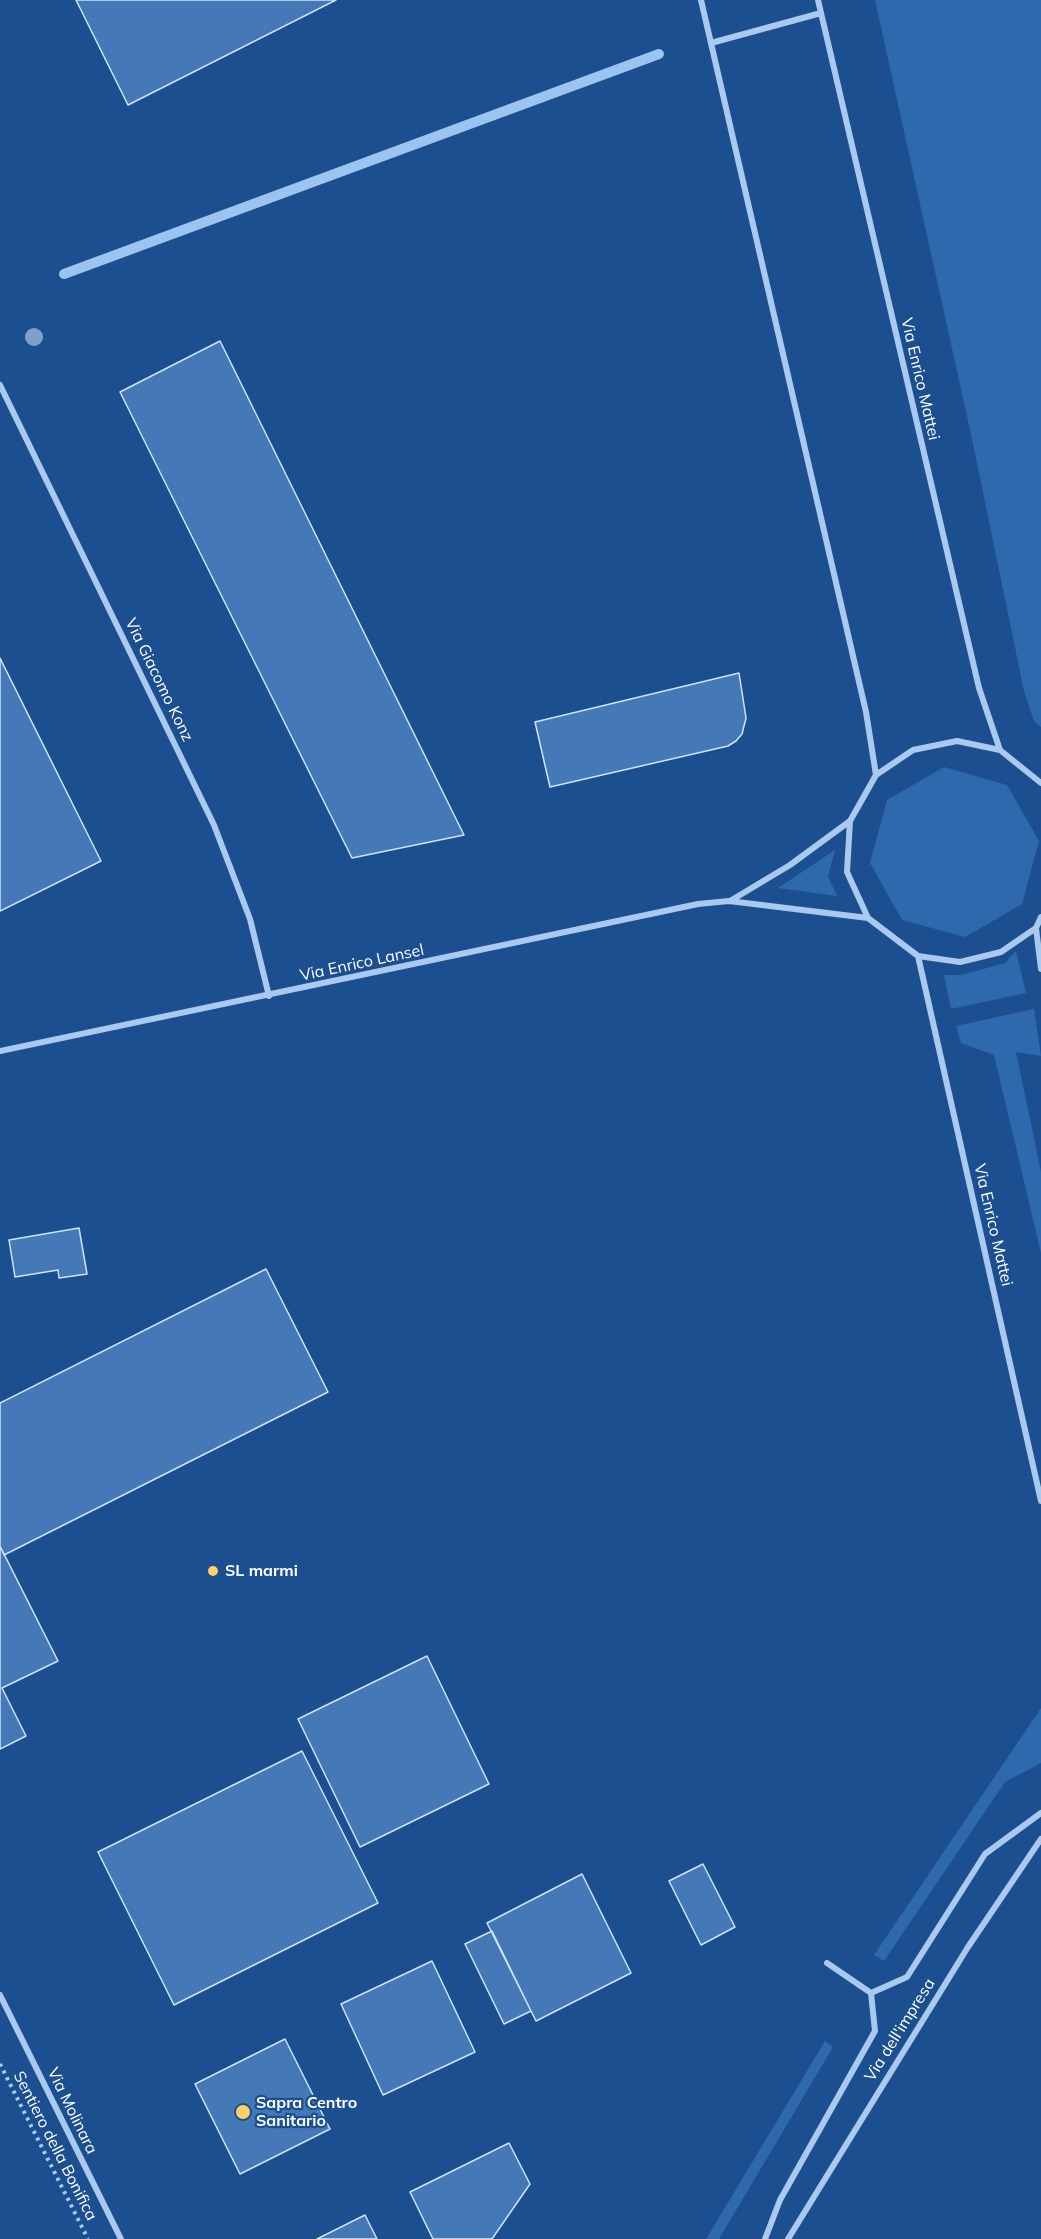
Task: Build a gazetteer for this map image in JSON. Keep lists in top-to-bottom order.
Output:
{
  "streets": {
    "street": [
      "Via Enrico Mattei",
      "Via Giacomo Konz",
      "Via Enrico Lansel",
      "Via dell'impresa",
      "Via Molinara"
    ],
    "path": ["Sentiero della Bonifica"]
  },
  "crossings": [
    ["Via Giacomo Konz", "Via Enrico Lansel"]
  ],
  "places": ["SL marmi", "Sapra Centro Sanitario"]
}
